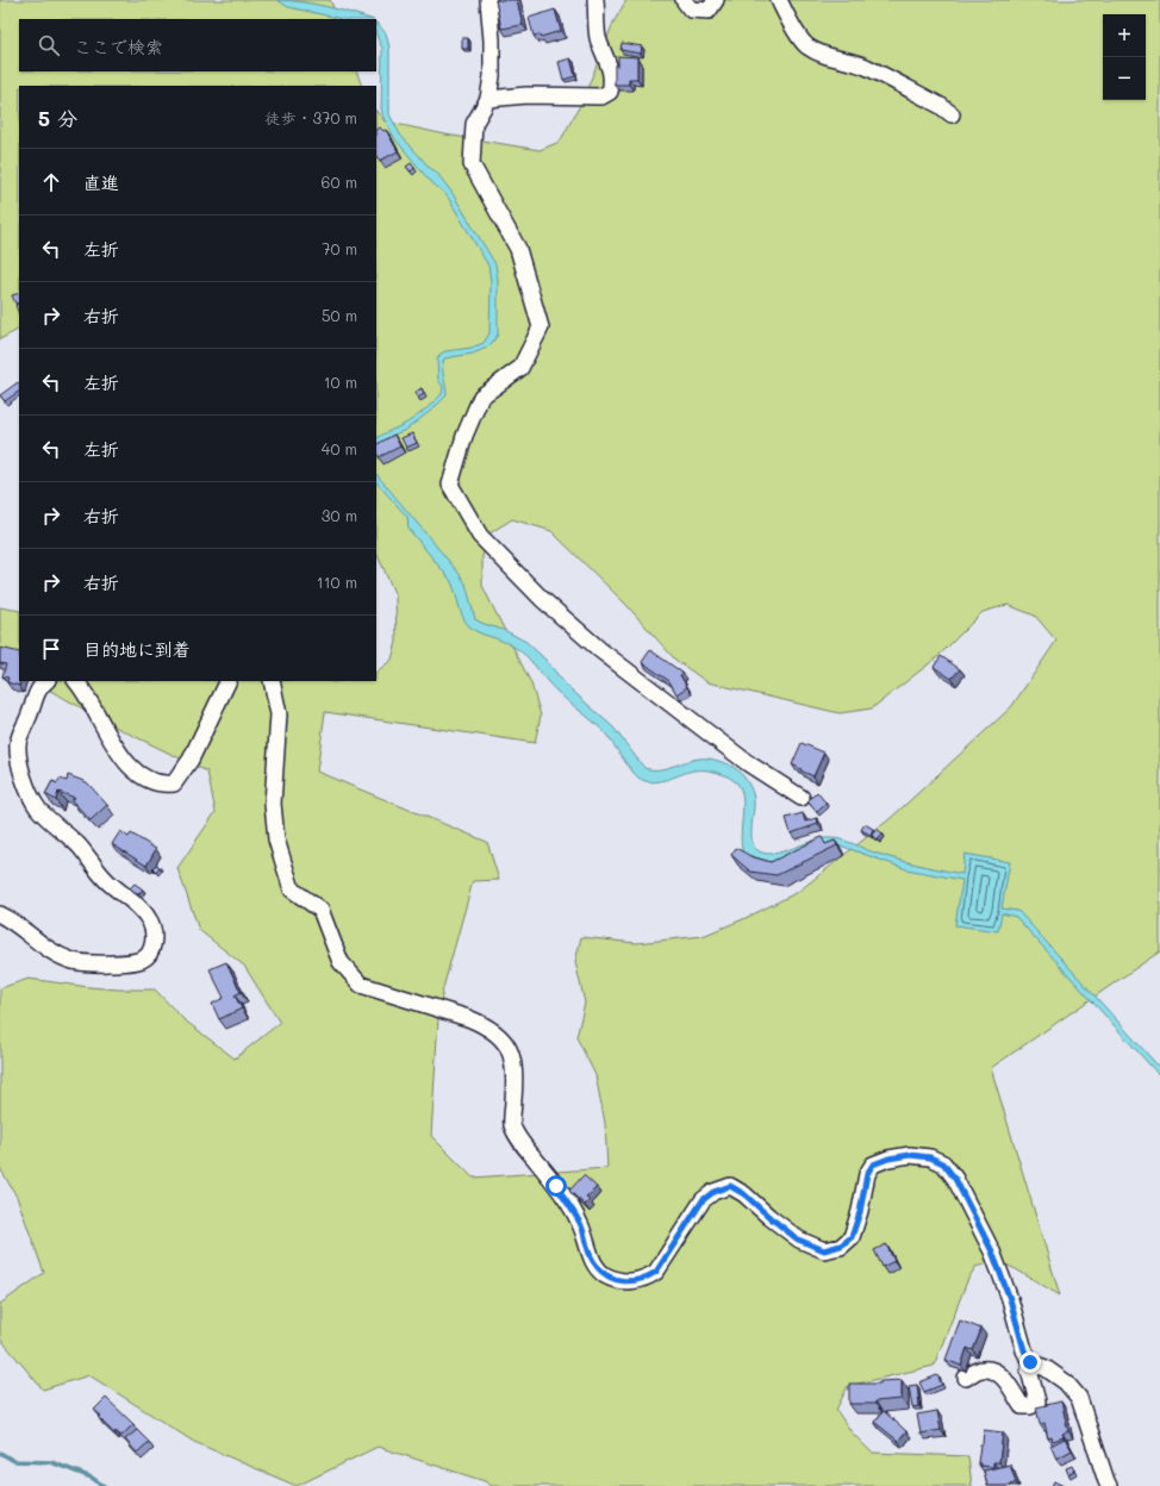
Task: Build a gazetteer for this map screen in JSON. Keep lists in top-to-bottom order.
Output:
{
  "page": {
    "map_buttons": ["+", "−"],
    "search": "ここで検索",
    "heading": ["5 分", "徒歩 · 370 m"],
    "list": [
      ["直進", "60 m"],
      ["左折", "70 m"],
      ["右折", "50 m"],
      ["左折", "10 m"],
      ["左折", "40 m"],
      ["右折", "30 m"],
      ["右折", "110 m"],
      "目的地に到着"
    ]
  }
}
